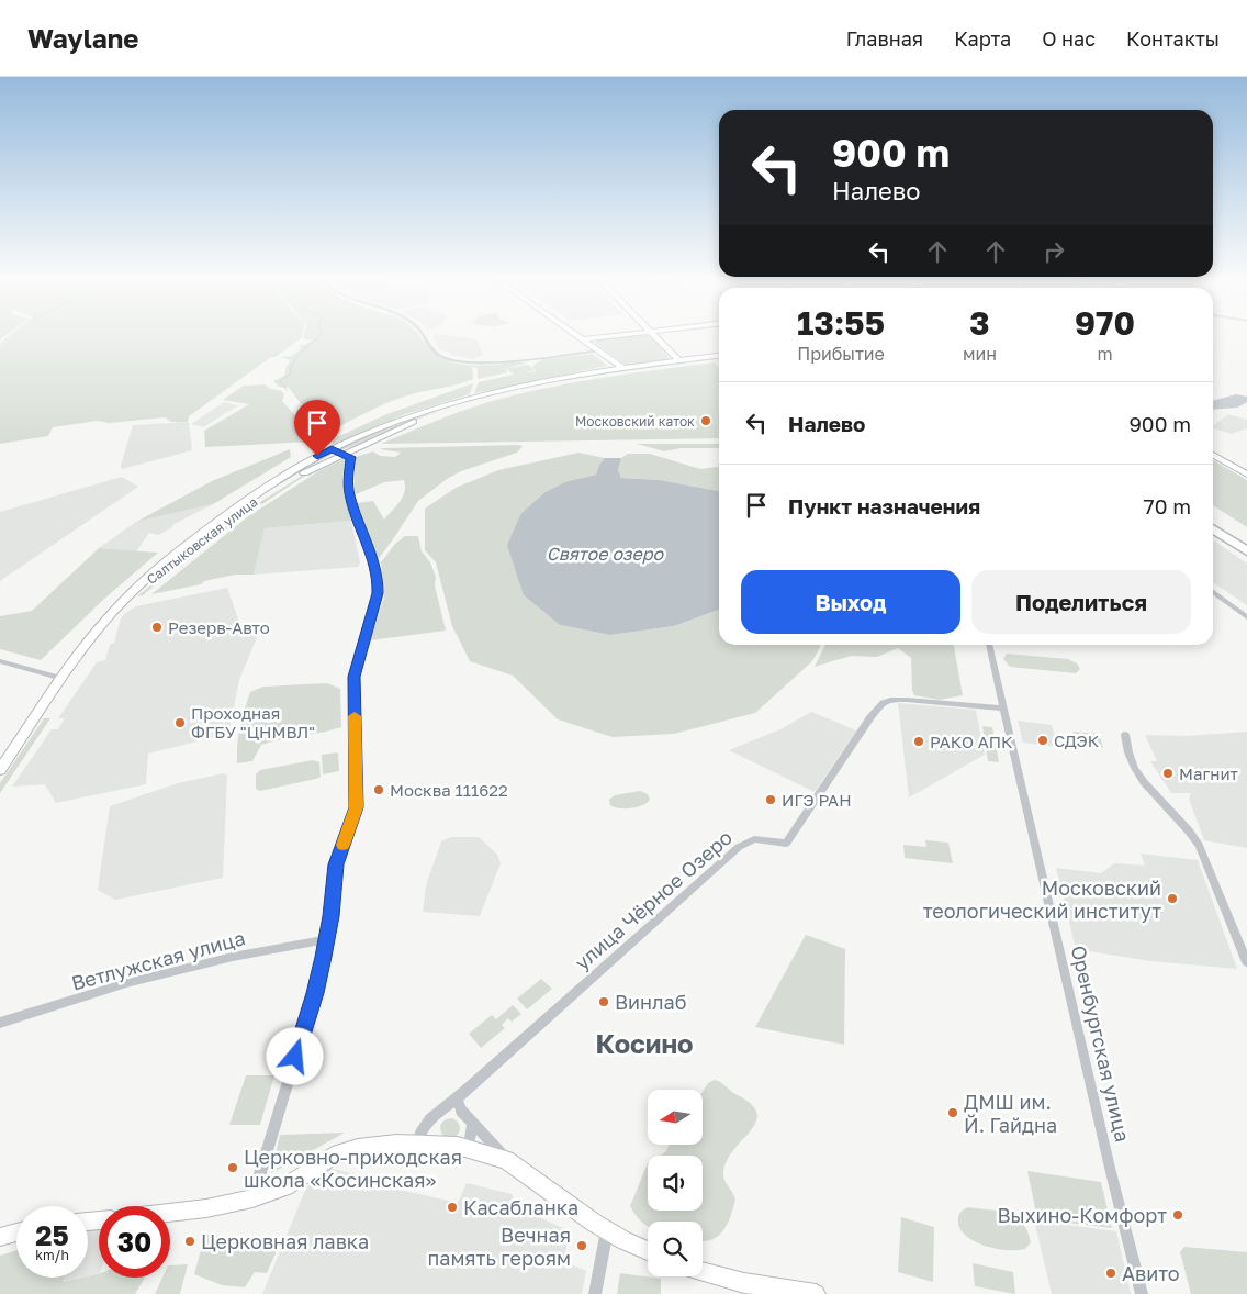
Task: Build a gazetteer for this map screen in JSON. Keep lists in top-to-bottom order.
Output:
{
  "streets": {
    "main road": ["Салтыковская улица"],
    "street": ["улица Чёрное Озеро", "Ветлужская улица", "Оренбургская улица"]
  },
  "crossings": [
    ["улица Чёрное Озеро", "Оренбургская улица"]
  ],
  "districts": ["Косино"],
  "water": ["Святое озеро"],
  "places": [
    "Московский каток",
    "Резерв-Авто",
    "Проходная ФГБУ \"ЦНМВЛ\"",
    "СДЭК",
    "РАКО АПК",
    "Магнит",
    "Москва 111622",
    "ИГЭ РАН",
    "Московский теологический институт",
    "Винлаб",
    "ДМШ им. Й. Гайдна",
    "Церковно-приходская школа «Косинская»",
    "Касабланка",
    "Выхино-Комфорт",
    "Церковная лавка",
    "Вечная память героям",
    "Авито"
  ],
  "north": "left",
  "page": {
    "header": "Waylane",
    "nav": [
      "Главная",
      "Карта",
      "О нас",
      "Контакты"
    ],
    "turn": ["900 m", "Налево"],
    "eta": [
      "13:55",
      "Прибытие",
      "3",
      "мин",
      "970",
      "m"
    ],
    "list": [
      {
        "name": "Налево",
        "value": "900 m"
      },
      {
        "name": "Пункт назначения",
        "value": "70 m"
      }
    ],
    "buttons": ["Выход", "Поделиться"],
    "speed": "25 km/h",
    "limit": "30"
  }
}
